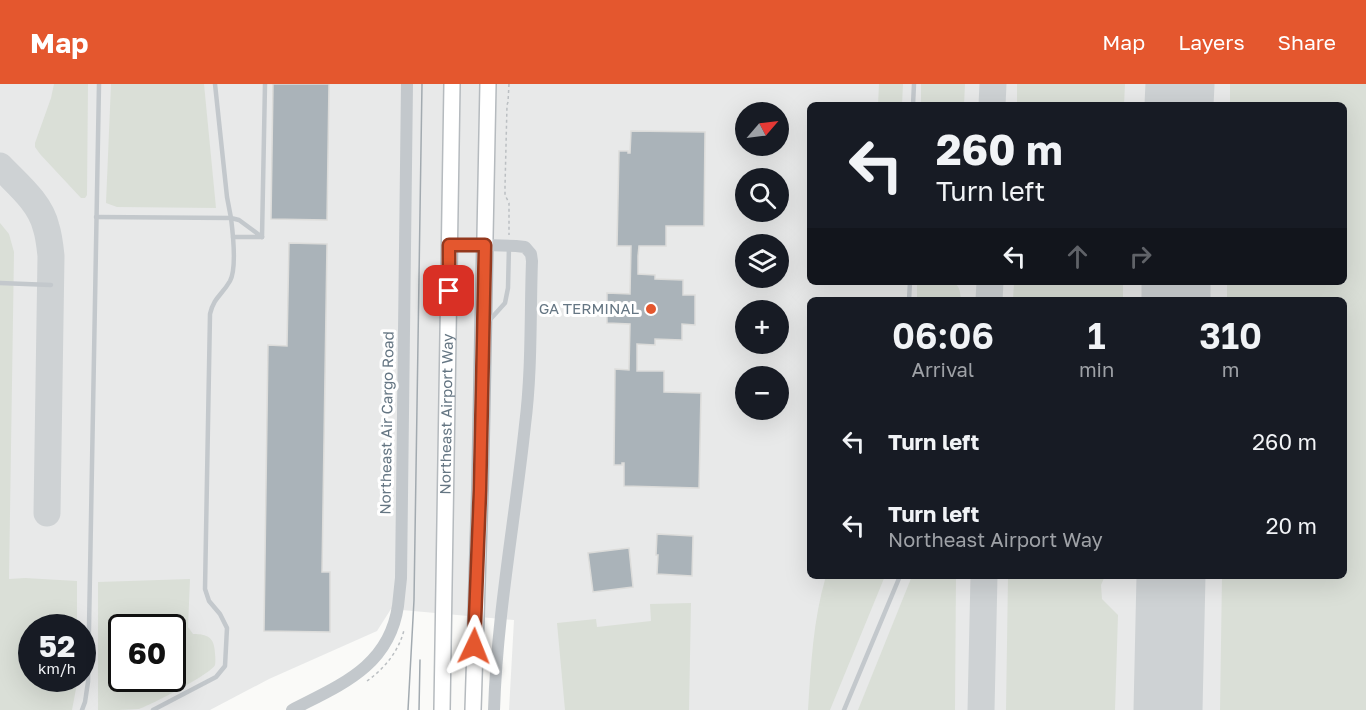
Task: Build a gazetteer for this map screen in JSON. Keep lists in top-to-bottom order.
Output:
{
  "streets": {
    "main road": ["Northeast Airport Way"],
    "street": ["Northeast Air Cargo Road"]
  },
  "places": ["GA TERMINAL"],
  "north": "top right",
  "page": {
    "header": "Map",
    "nav": ["Map", "Layers", "Share"],
    "map_buttons": ["+", "−"],
    "turn": ["260 m", "Turn left"],
    "eta": [
      "06:06",
      "Arrival",
      "1",
      "min",
      "310",
      "m"
    ],
    "list": [
      {
        "name": "Turn left",
        "value": "260 m"
      },
      {
        "name": "Turn left",
        "note": "Northeast Airport Way",
        "value": "20 m"
      }
    ],
    "speed": "52 km/h",
    "limit": "60"
  }
}
